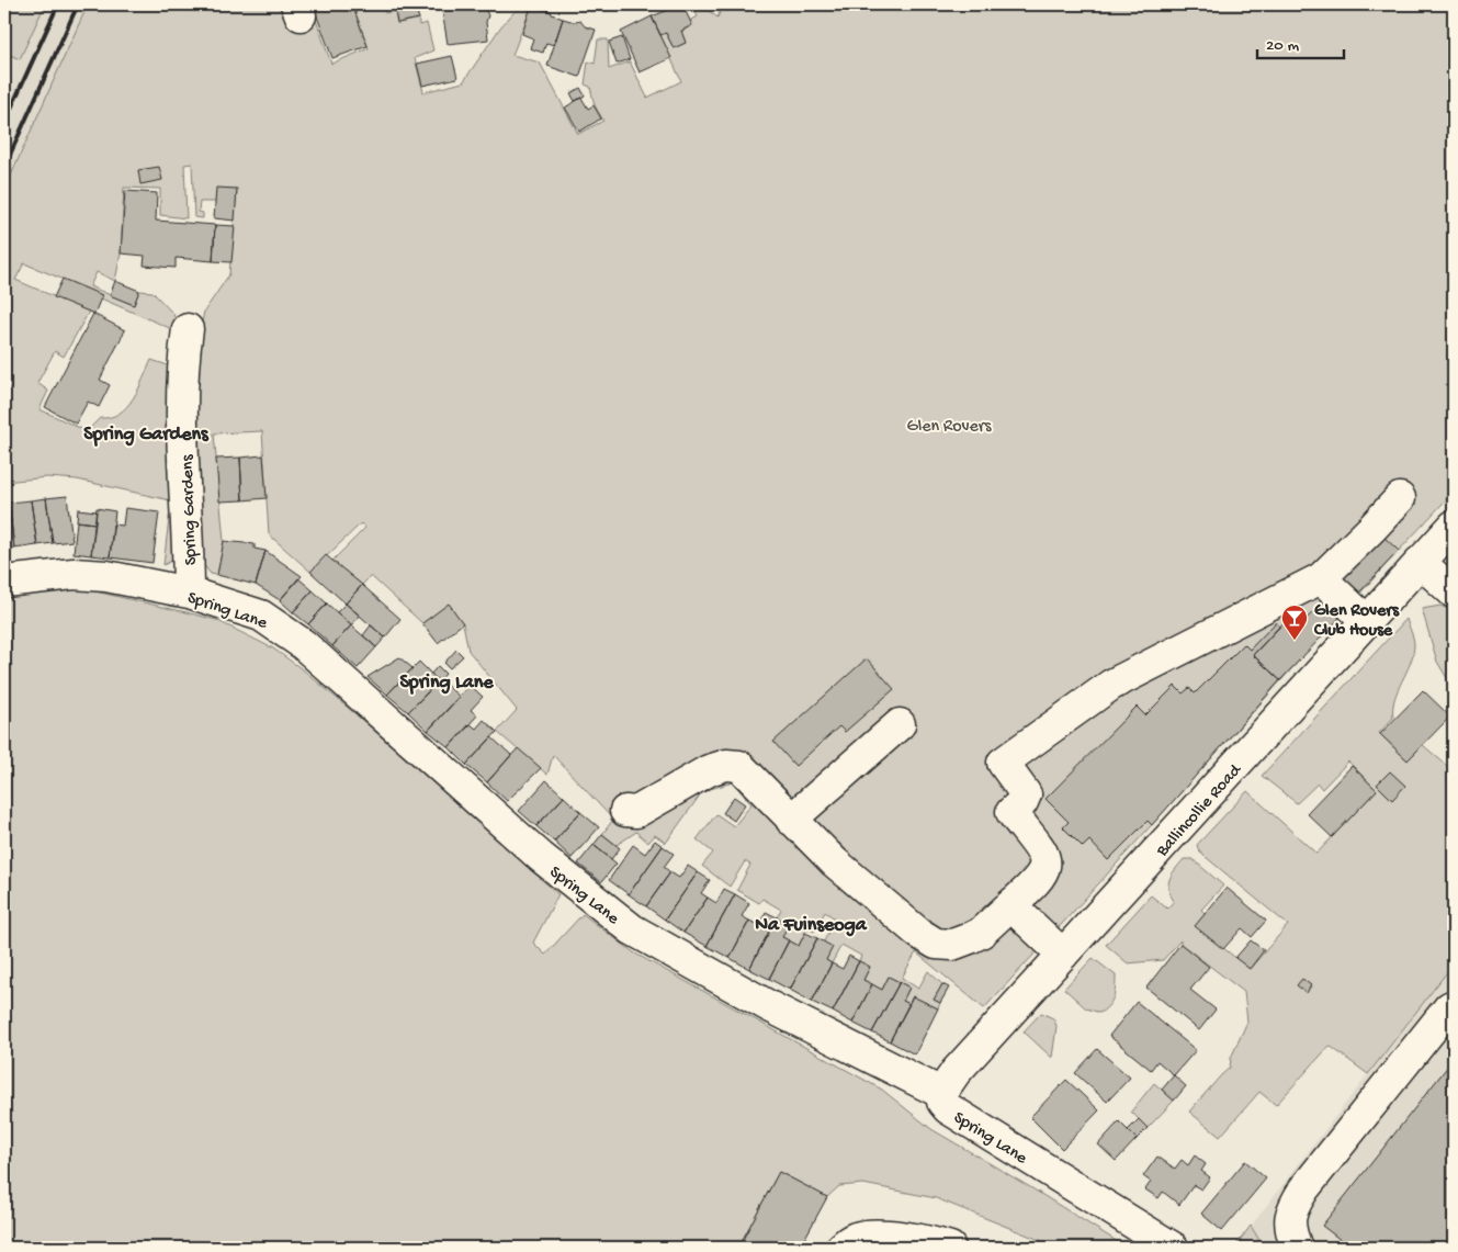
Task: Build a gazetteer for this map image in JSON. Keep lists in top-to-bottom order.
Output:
{
  "streets": {
    "street": ["Spring Gardens", "Spring Lane", "Ballincollie Road"]
  },
  "crossings": [
    ["Spring Gardens", "Spring Lane"],
    ["Spring Lane", "Ballincollie Road"]
  ],
  "districts": ["Spring Gardens", "Spring Lane", "Na Fuinseoga"],
  "parks": ["Glen Rovers"],
  "places": {
    "bar": ["Glen Rovers Club House"]
  },
  "scale_bar": "20 m"
}
